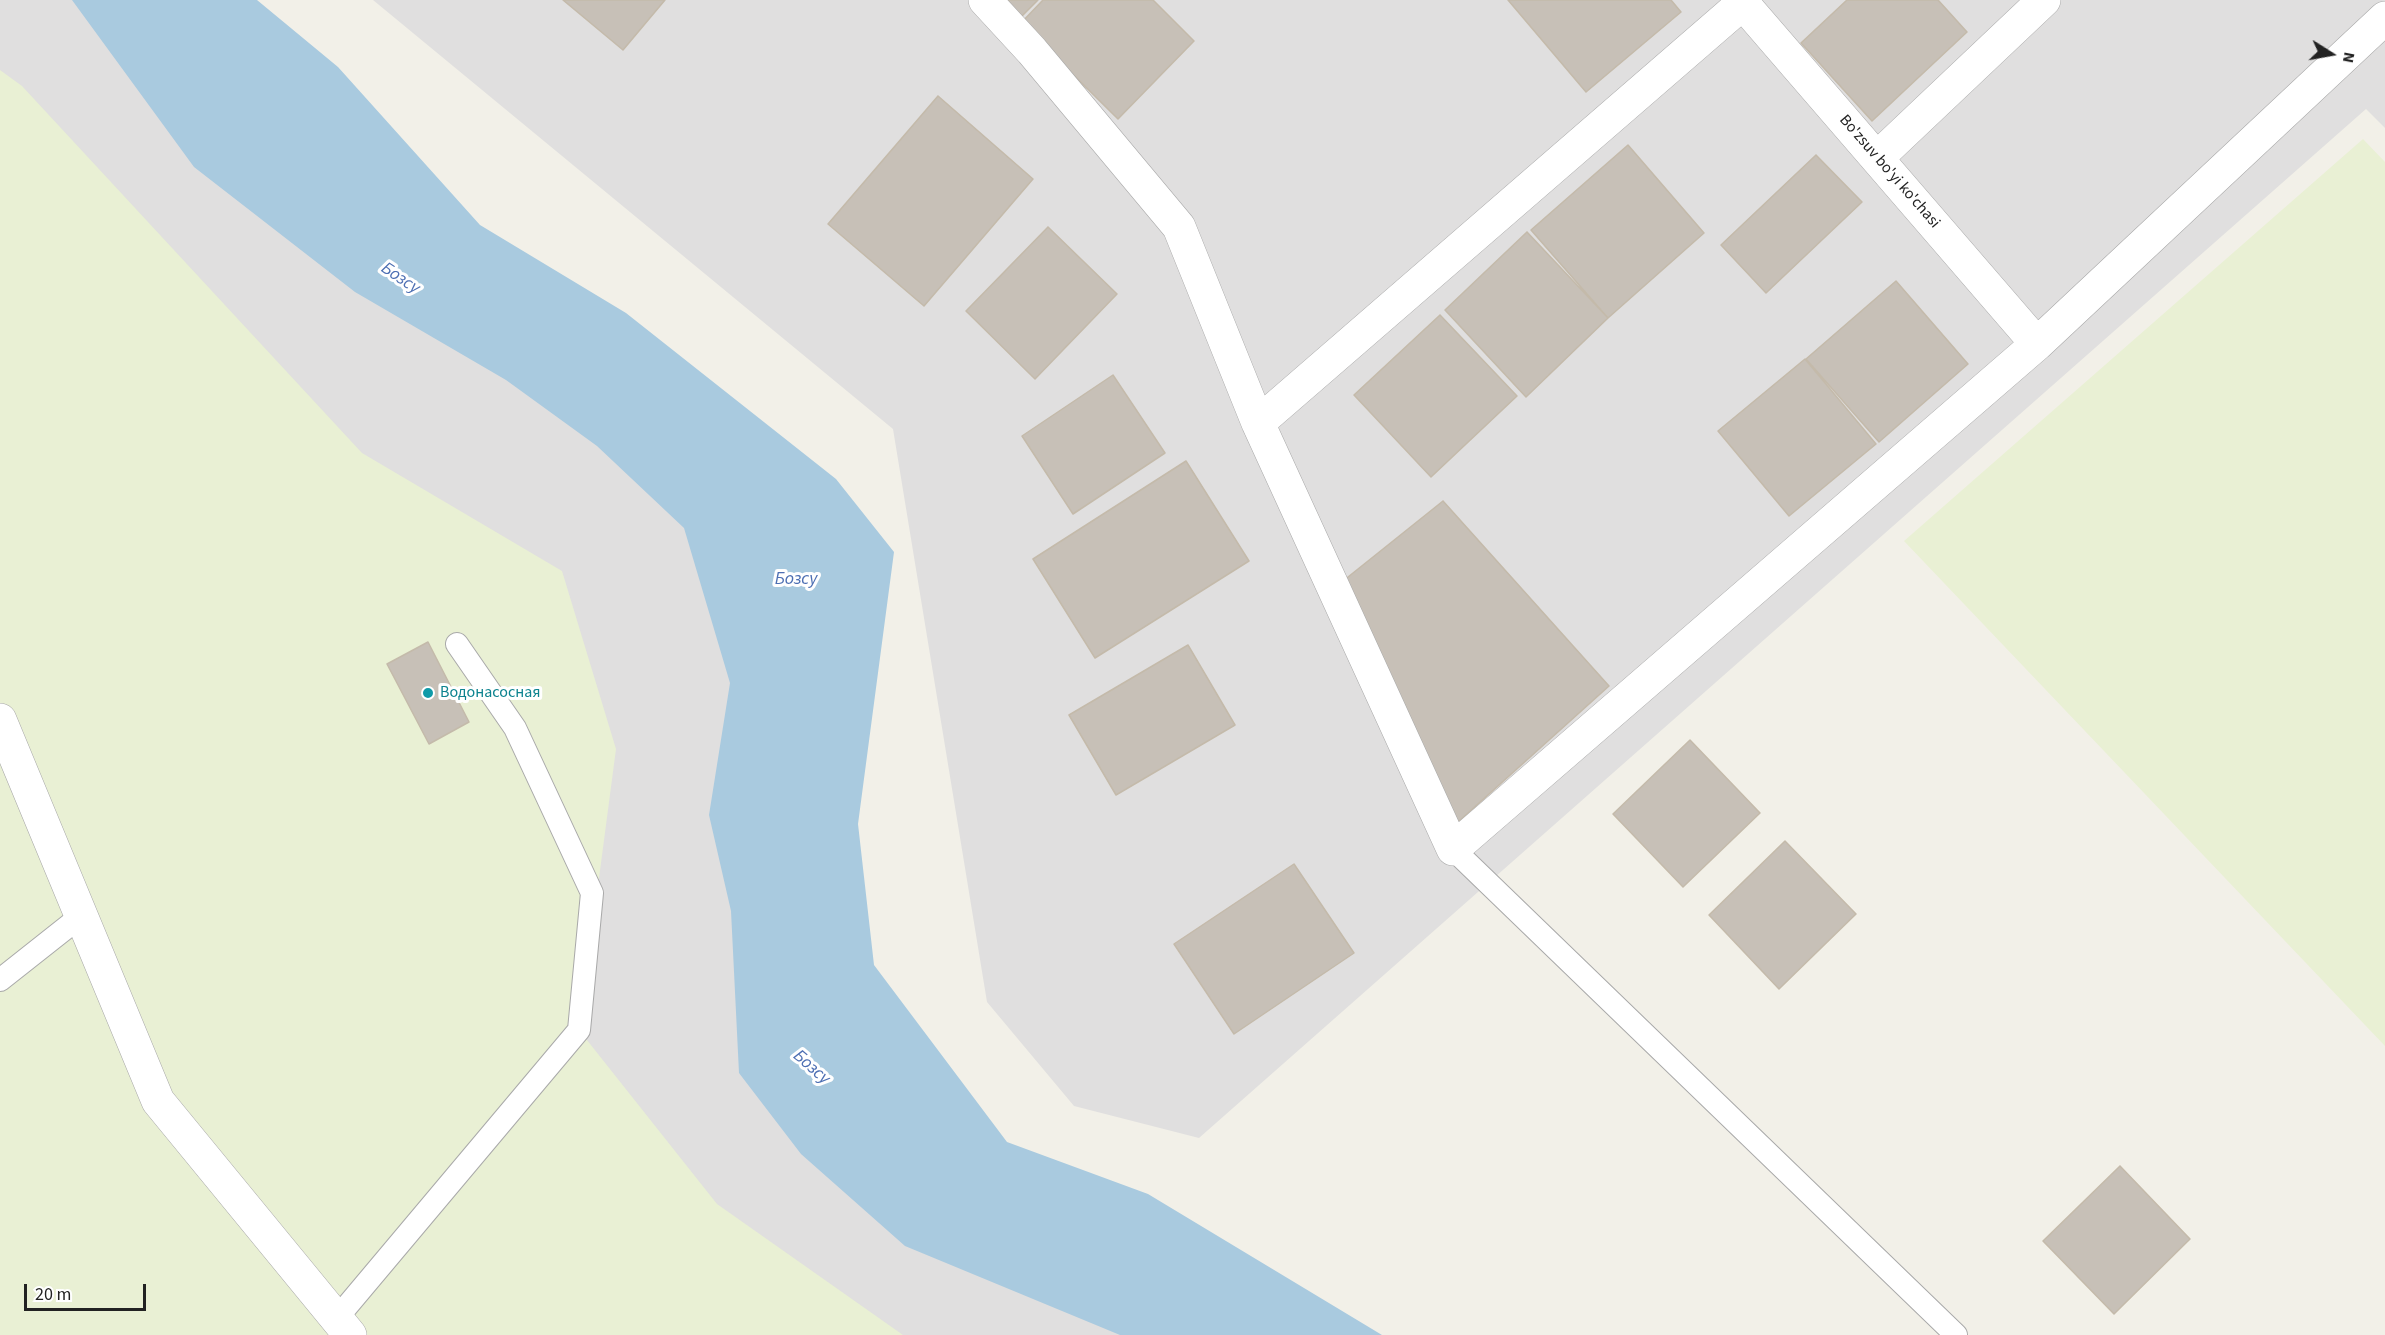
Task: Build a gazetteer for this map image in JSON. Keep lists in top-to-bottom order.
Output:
{
  "streets": {
    "street": ["Bo'zsuv bo'yi ko'chasi"]
  },
  "water": ["Бозсу"],
  "places": ["Водонасосная"],
  "scale_bar": "20 m",
  "north": "right"
}
